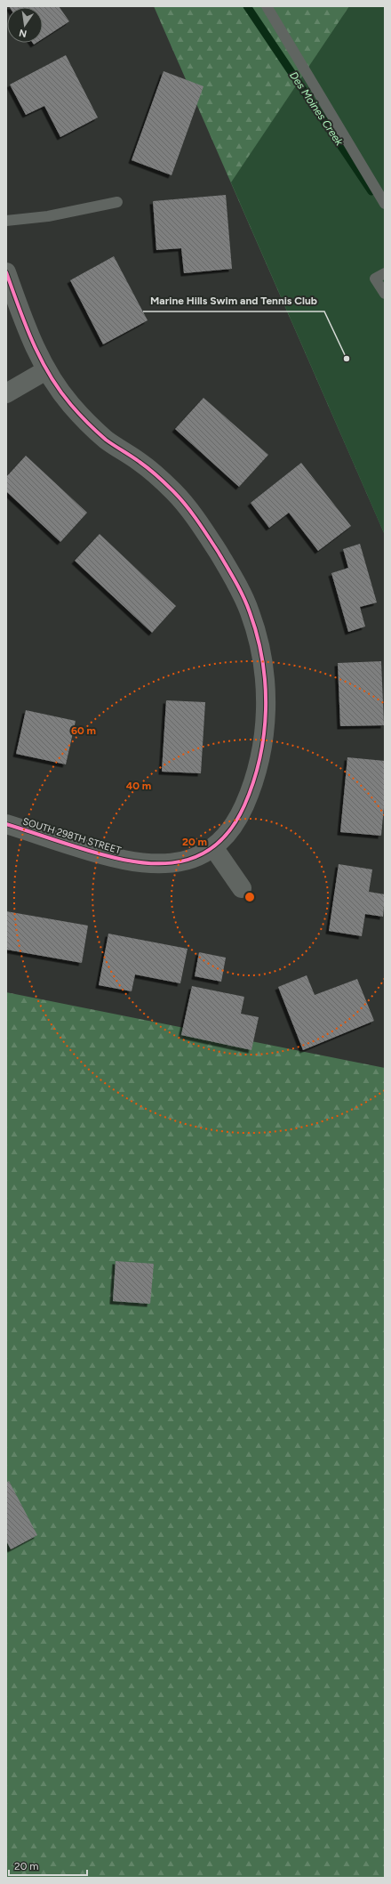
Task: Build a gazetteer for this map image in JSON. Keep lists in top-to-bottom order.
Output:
{
  "streets": {
    "street": ["SOUTH 298TH STREET"]
  },
  "water": ["Des Moines Creek"],
  "places": ["Marine Hills Swim and Tennis Club"],
  "scale_bar": "20 m",
  "north": "bottom",
  "rings": ["60 m", "40 m", "20 m"]
}
